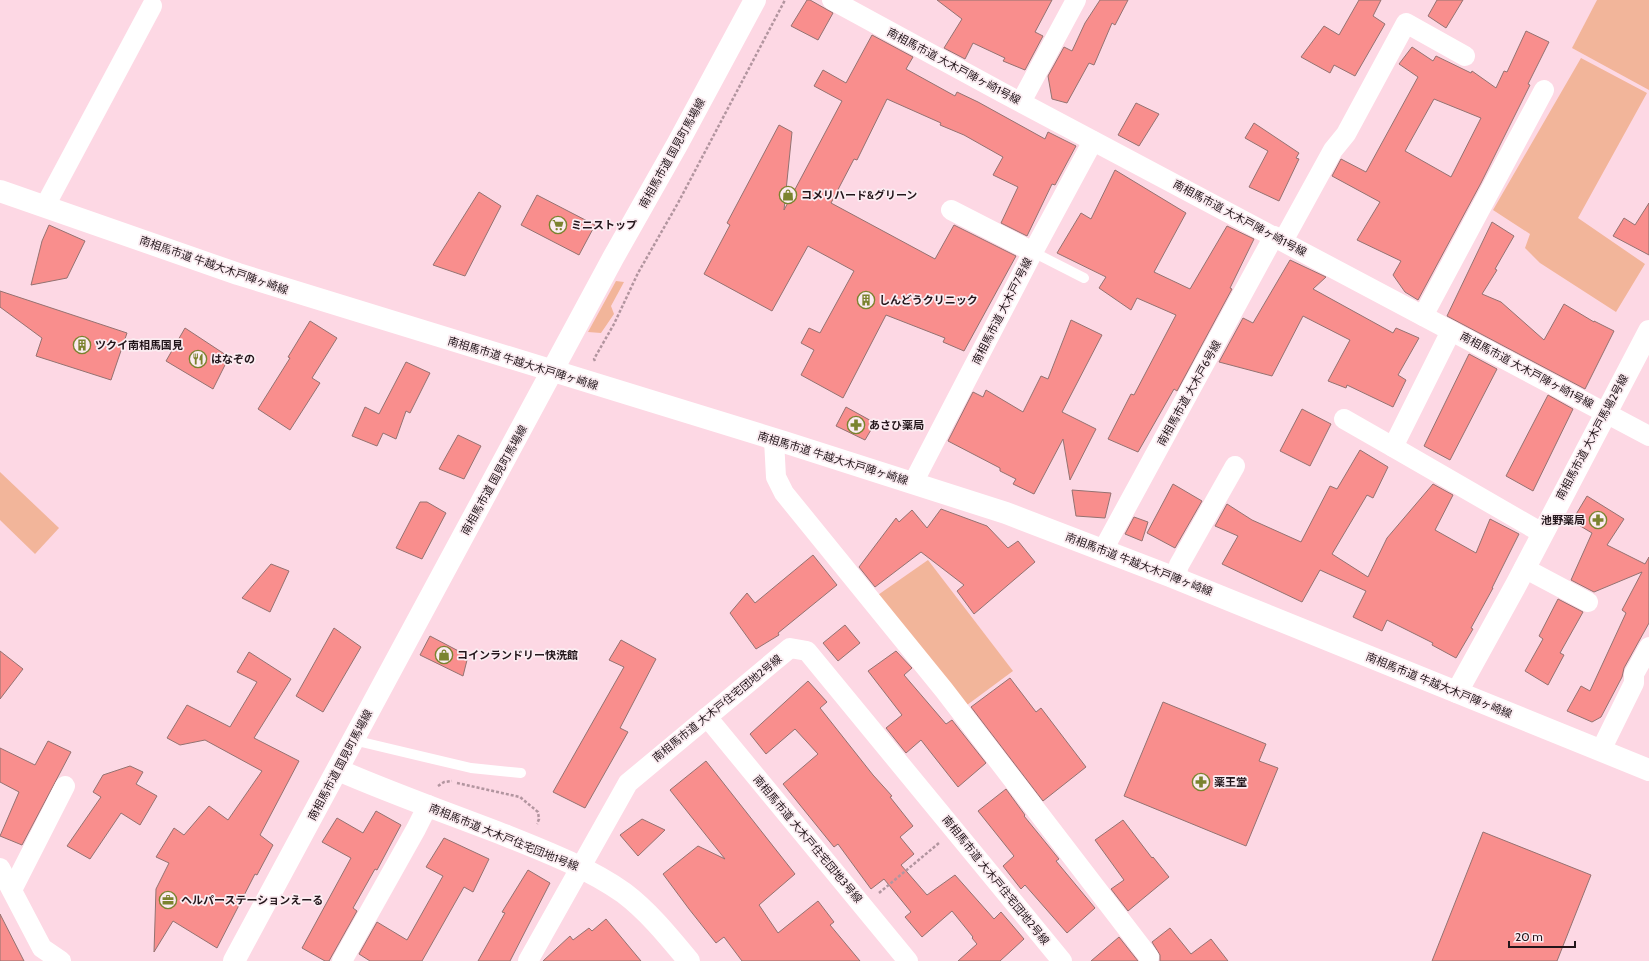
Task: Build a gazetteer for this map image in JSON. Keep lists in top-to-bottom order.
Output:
{
  "streets": {
    "street": [
      "南相馬市道 大木戸陣ヶ崎1号線",
      "南相馬市道 国見町馬場線",
      "南相馬市道 牛越大木戸陣ヶ崎線",
      "南相馬市道 大木戸7号線",
      "南相馬市道 大木戸6号線",
      "南相馬市道 大木戸馬場2号線",
      "南相馬市道 大木戸住宅団地2号線",
      "南相馬市道 大木戸住宅団地1号線",
      "南相馬市道 大木戸住宅団地3号線"
    ]
  },
  "crossings": [
    ["南相馬市道 大木戸陣ヶ崎1号線", "南相馬市道 大木戸7号線"],
    ["南相馬市道 大木戸陣ヶ崎1号線", "南相馬市道 大木戸6号線"],
    ["南相馬市道 大木戸陣ヶ崎1号線", "南相馬市道 大木戸馬場2号線"],
    ["南相馬市道 国見町馬場線", "南相馬市道 牛越大木戸陣ヶ崎線"],
    ["南相馬市道 国見町馬場線", "南相馬市道 大木戸住宅団地1号線"],
    ["南相馬市道 牛越大木戸陣ヶ崎線", "南相馬市道 大木戸7号線"],
    ["南相馬市道 牛越大木戸陣ヶ崎線", "南相馬市道 大木戸6号線"],
    ["南相馬市道 牛越大木戸陣ヶ崎線", "南相馬市道 大木戸馬場2号線"],
    ["南相馬市道 大木戸住宅団地2号線", "南相馬市道 大木戸住宅団地1号線"],
    ["南相馬市道 大木戸住宅団地2号線", "南相馬市道 大木戸住宅団地3号線"]
  ],
  "places": {
    "shop": ["コメリハード&グリーン", "コインランドリー快洗館"],
    "supermarket": ["ミニストップ"],
    "building": ["しんどうクリニック", "ツクイ南相馬国見"],
    "restaurant": ["はなぞの"],
    "pharmacy": ["あさひ薬局", "池野薬局", "薬王堂"],
    "office": ["ヘルパーステーションえーる"]
  },
  "scale_bar": "20 m"
}
